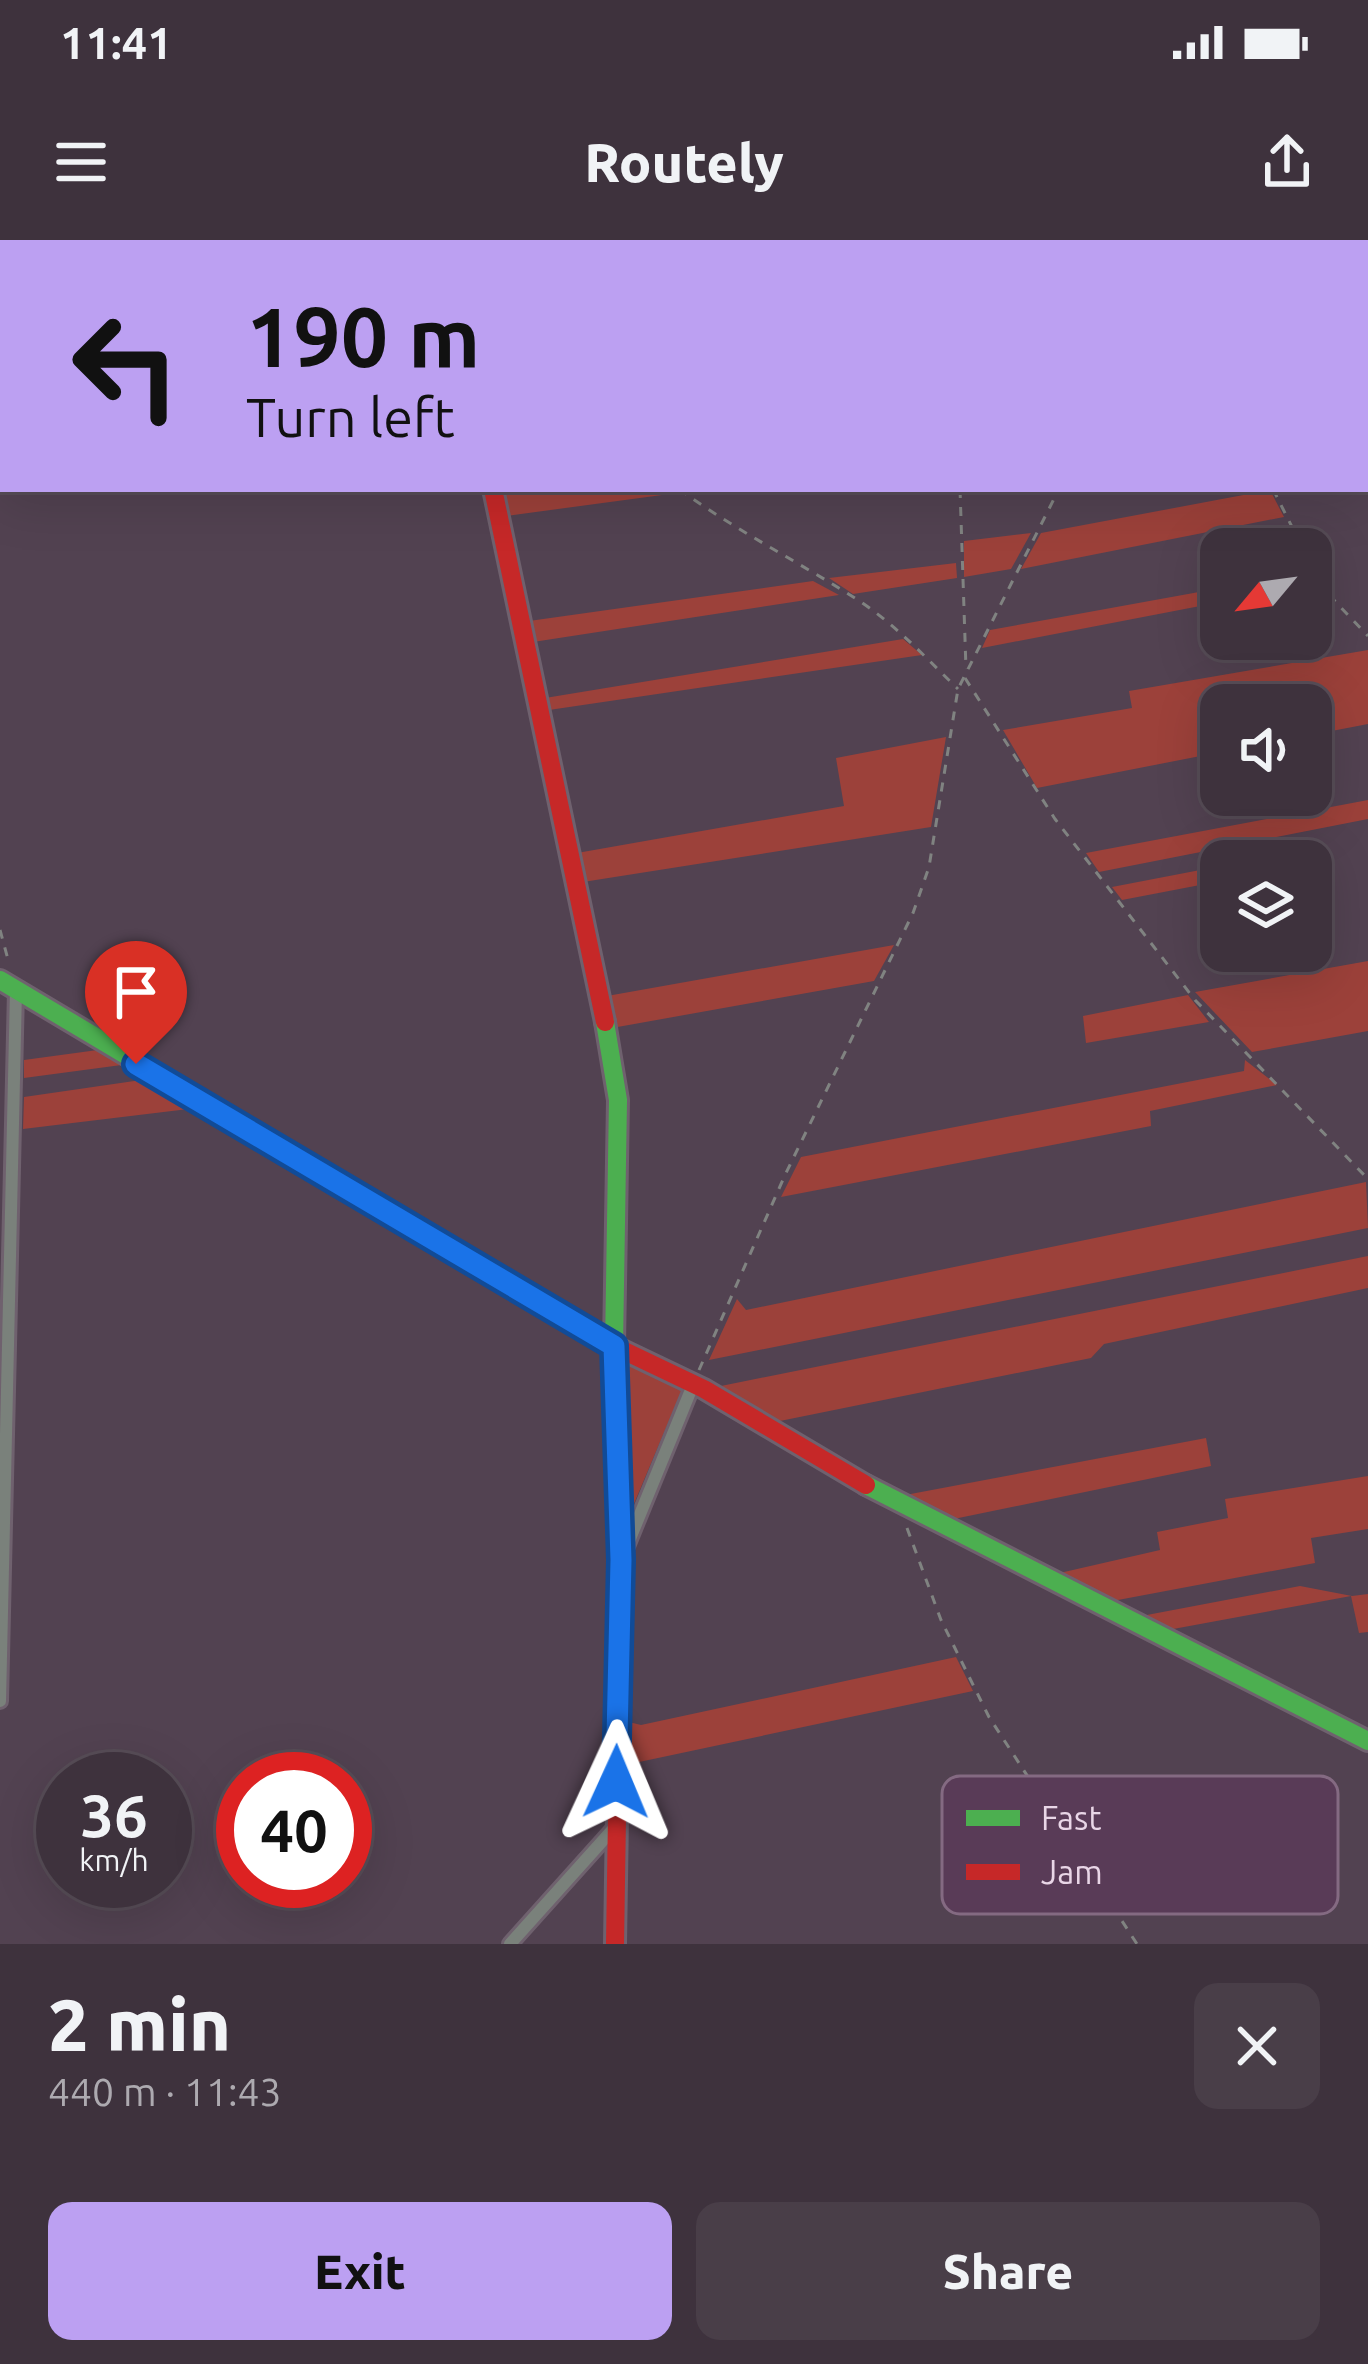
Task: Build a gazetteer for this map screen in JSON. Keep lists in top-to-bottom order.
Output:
{
  "legend": ["Fast", "Jam"],
  "north": "bottom left",
  "page": {
    "status": "11:41",
    "header": "Routely",
    "turn": ["190 m", "Turn left"],
    "speed": "36 km/h",
    "limit": "40",
    "heading": ["2 min", "440 m · 11:43"],
    "buttons": ["Exit", "Share"]
  }
}
